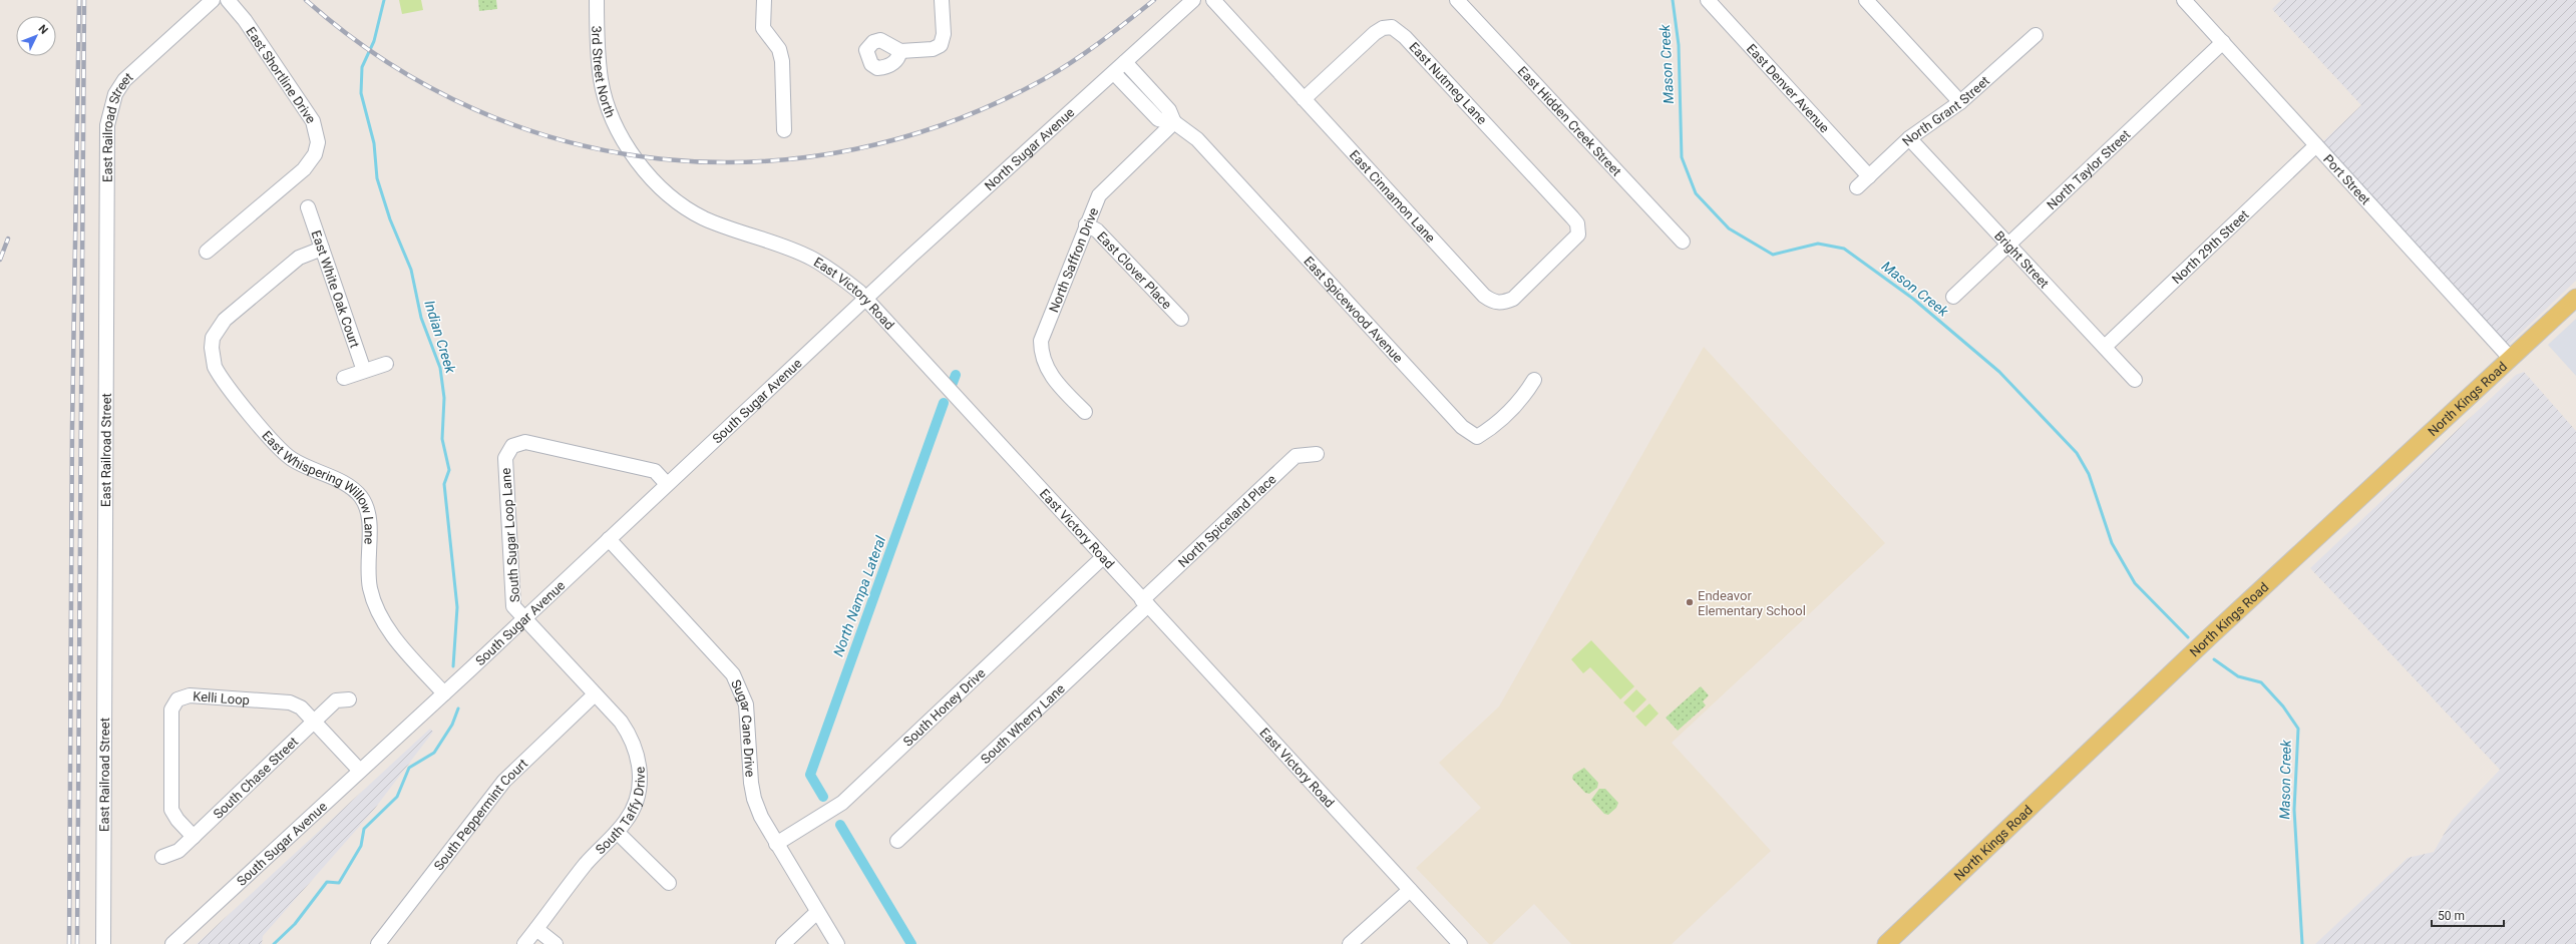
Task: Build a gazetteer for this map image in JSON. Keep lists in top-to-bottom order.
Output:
{
  "streets": {
    "main road": ["North Kings Road"],
    "street": [
      "3rd Street North",
      "East Shortline Drive",
      "East Nutmeg Lane",
      "East Denver Avenue",
      "North Grant Street",
      "East Hidden Creek Street",
      "East Railroad Street",
      "North Sugar Avenue",
      "North Taylor Street",
      "Port Street",
      "East Cinnamon Lane",
      "North 29th Street",
      "Bright Street",
      "North Saffron Drive",
      "East Clover Place",
      "East White Oak Court",
      "East Victory Road",
      "East Spicewood Avenue",
      "South Sugar Avenue",
      "East Whispering Willow Lane",
      "North Spiceland Place",
      "South Sugar Loop Lane",
      "Kelli Loop",
      "South Honey Drive",
      "South Wherry Lane",
      "Sugar Cane Drive",
      "South Chase Street",
      "South Taffy Drive",
      "South Peppermint Court"
    ]
  },
  "crossings": [
    ["3rd Street North", "East Victory Road"],
    ["East Nutmeg Lane", "East Cinnamon Lane"],
    ["East Denver Avenue", "North Grant Street"],
    ["North Grant Street", "Bright Street"],
    ["North Sugar Avenue", "East Victory Road"],
    ["North Sugar Avenue", "East Spicewood Avenue"],
    ["North Sugar Avenue", "South Sugar Avenue"],
    ["North Taylor Street", "Port Street"],
    ["North Taylor Street", "Bright Street"],
    ["Port Street", "North 29th Street"],
    ["Port Street", "North Kings Road"],
    ["North 29th Street", "Bright Street"],
    ["North Saffron Drive", "East Clover Place"],
    ["North Saffron Drive", "East Spicewood Avenue"],
    ["East White Oak Court", "East Whispering Willow Lane"],
    ["East Victory Road", "South Sugar Avenue"],
    ["East Victory Road", "North Spiceland Place"],
    ["East Victory Road", "South Honey Drive"],
    ["East Victory Road", "South Wherry Lane"],
    ["South Sugar Avenue", "East Whispering Willow Lane"],
    ["South Sugar Avenue", "South Sugar Loop Lane"],
    ["South Sugar Avenue", "Kelli Loop"],
    ["South Sugar Avenue", "Sugar Cane Drive"],
    ["South Sugar Avenue", "South Taffy Drive"],
    ["North Spiceland Place", "South Wherry Lane"],
    ["South Sugar Loop Lane", "South Taffy Drive"],
    ["Kelli Loop", "South Chase Street"],
    ["South Honey Drive", "Sugar Cane Drive"],
    ["South Taffy Drive", "South Peppermint Court"]
  ],
  "water": ["Mason Creek", "Indian Creek", "North Nampa Lateral"],
  "places": ["Endeavor Elementary School"],
  "scale_bar": "50 m",
  "north": "top right"
}
